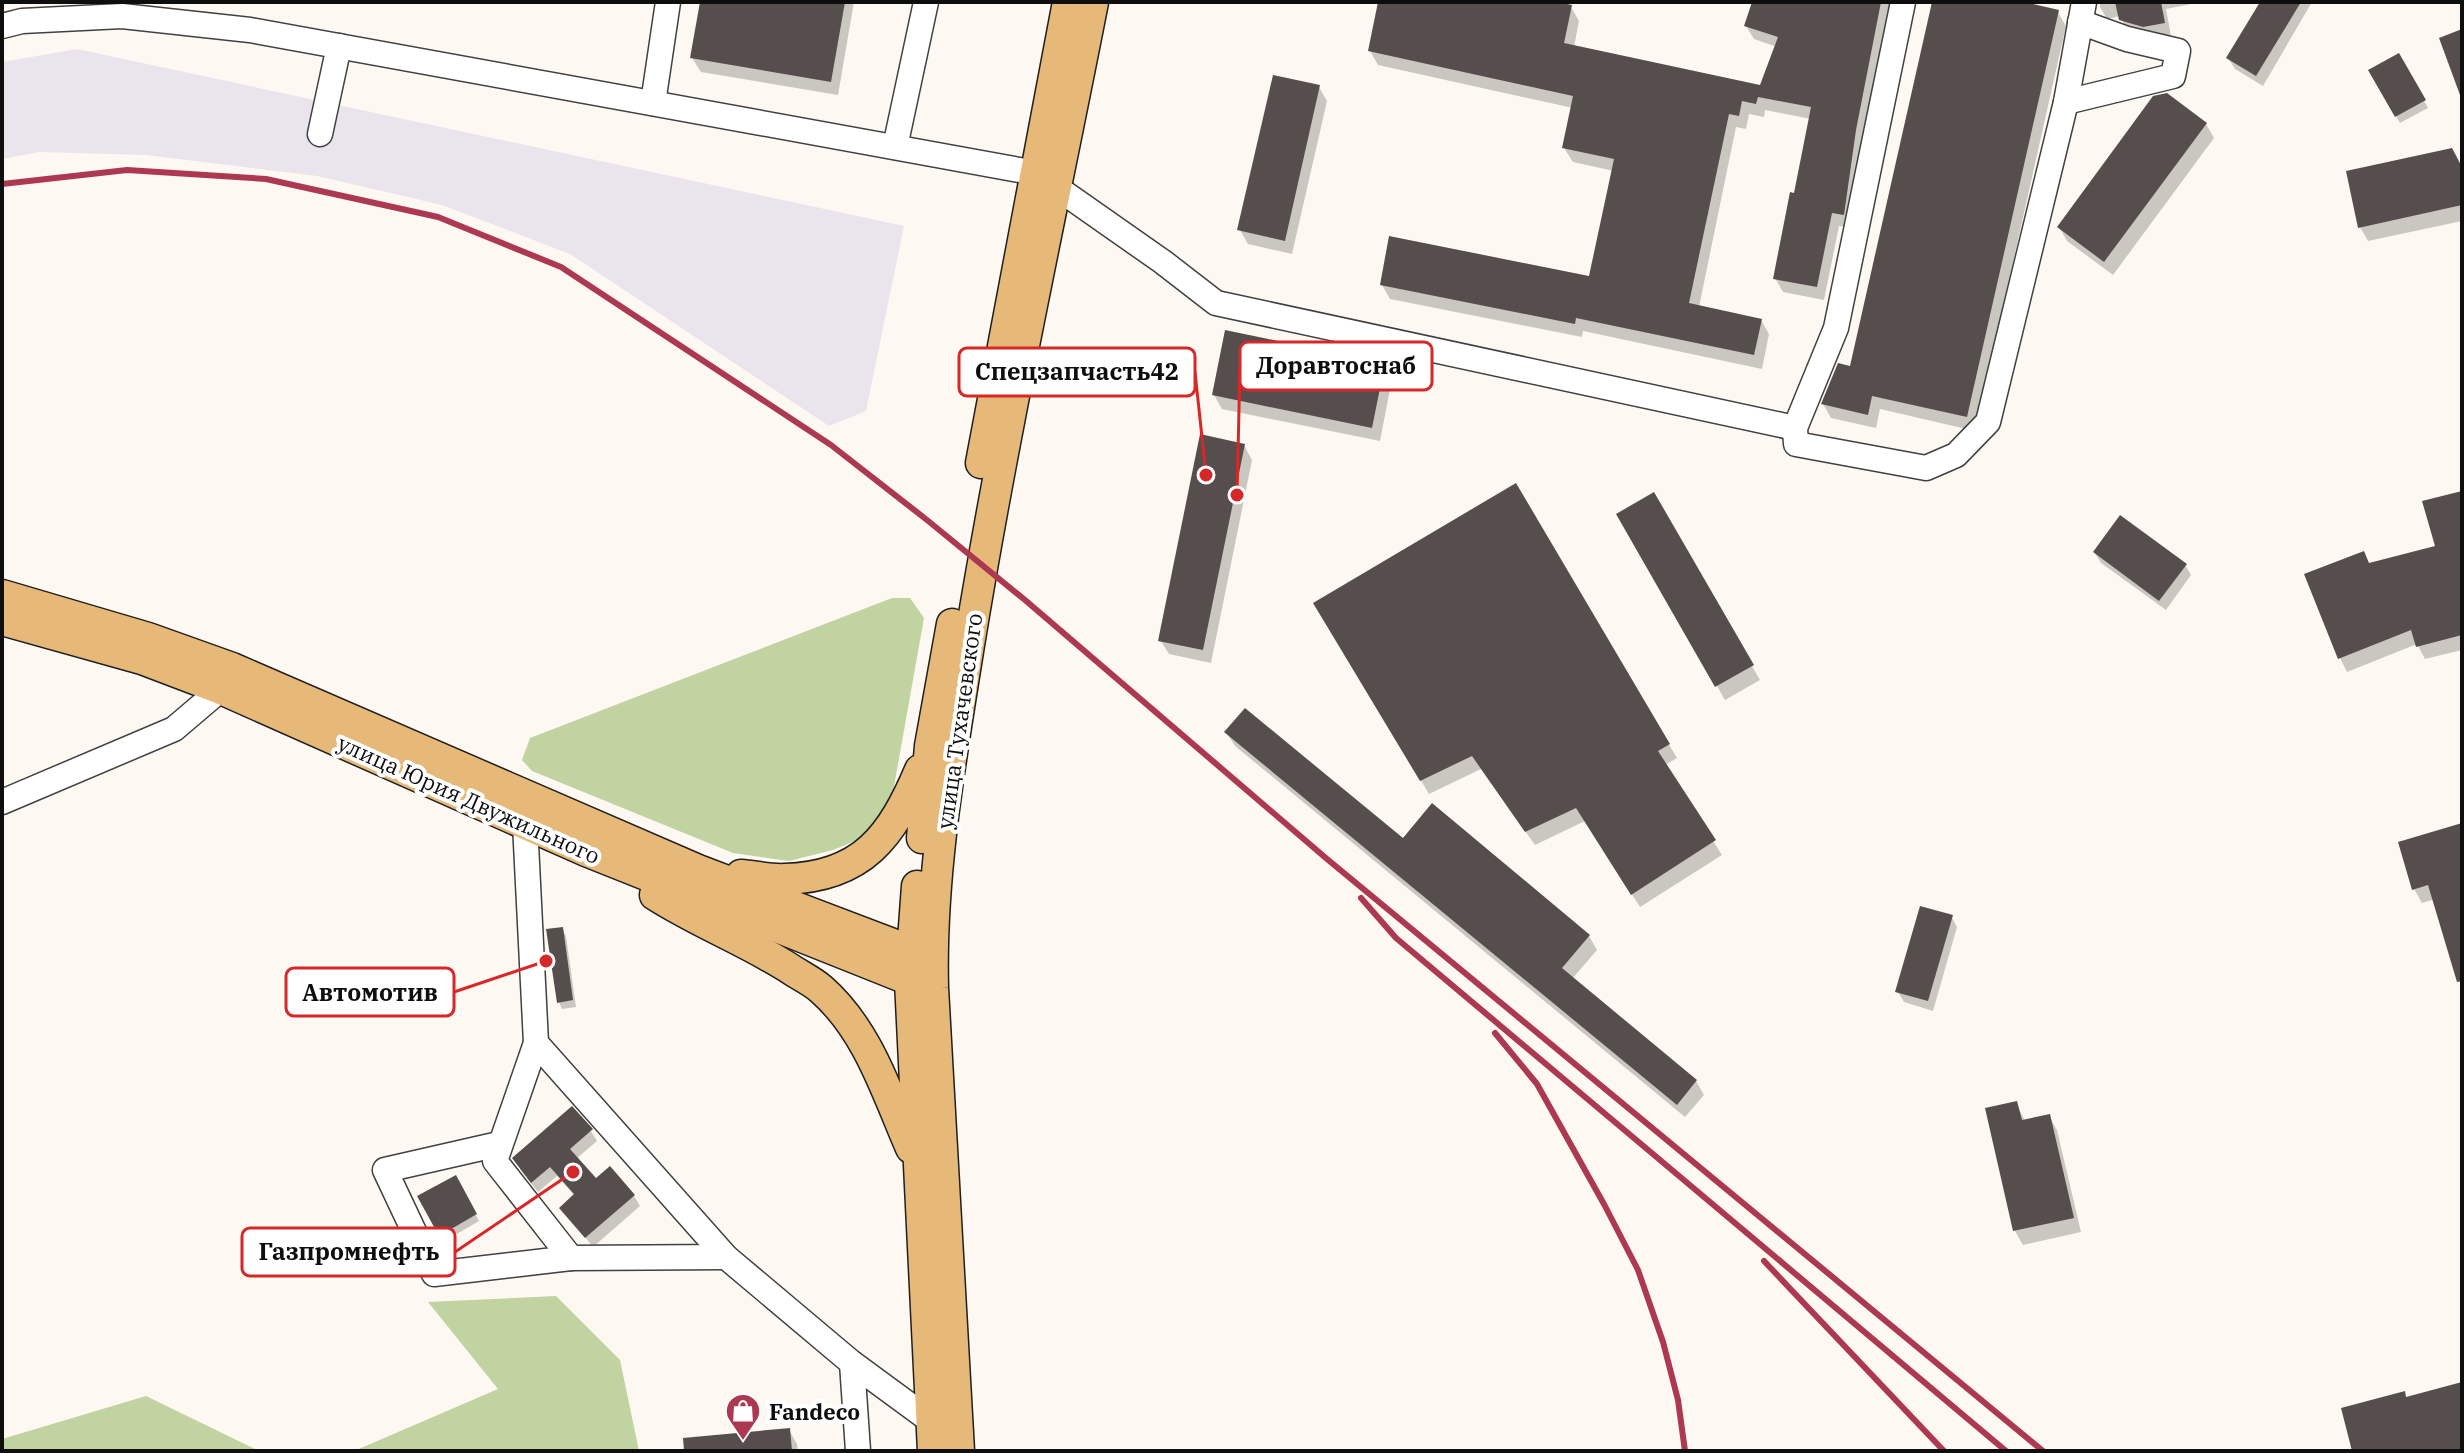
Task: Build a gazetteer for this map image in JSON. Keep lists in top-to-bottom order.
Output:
{
  "streets": {
    "main road": ["улица Тухачевского", "улица Юрия Двужильного"]
  },
  "crossings": [
    ["улица Тухачевского", "улица Юрия Двужильного"]
  ],
  "places": {
    "other": [
      "Спецзапчасть42",
      "Доравтоснаб",
      "Автомотив",
      "Газпромнефть"
    ],
    "shop": ["Fandeco"]
  }
}
